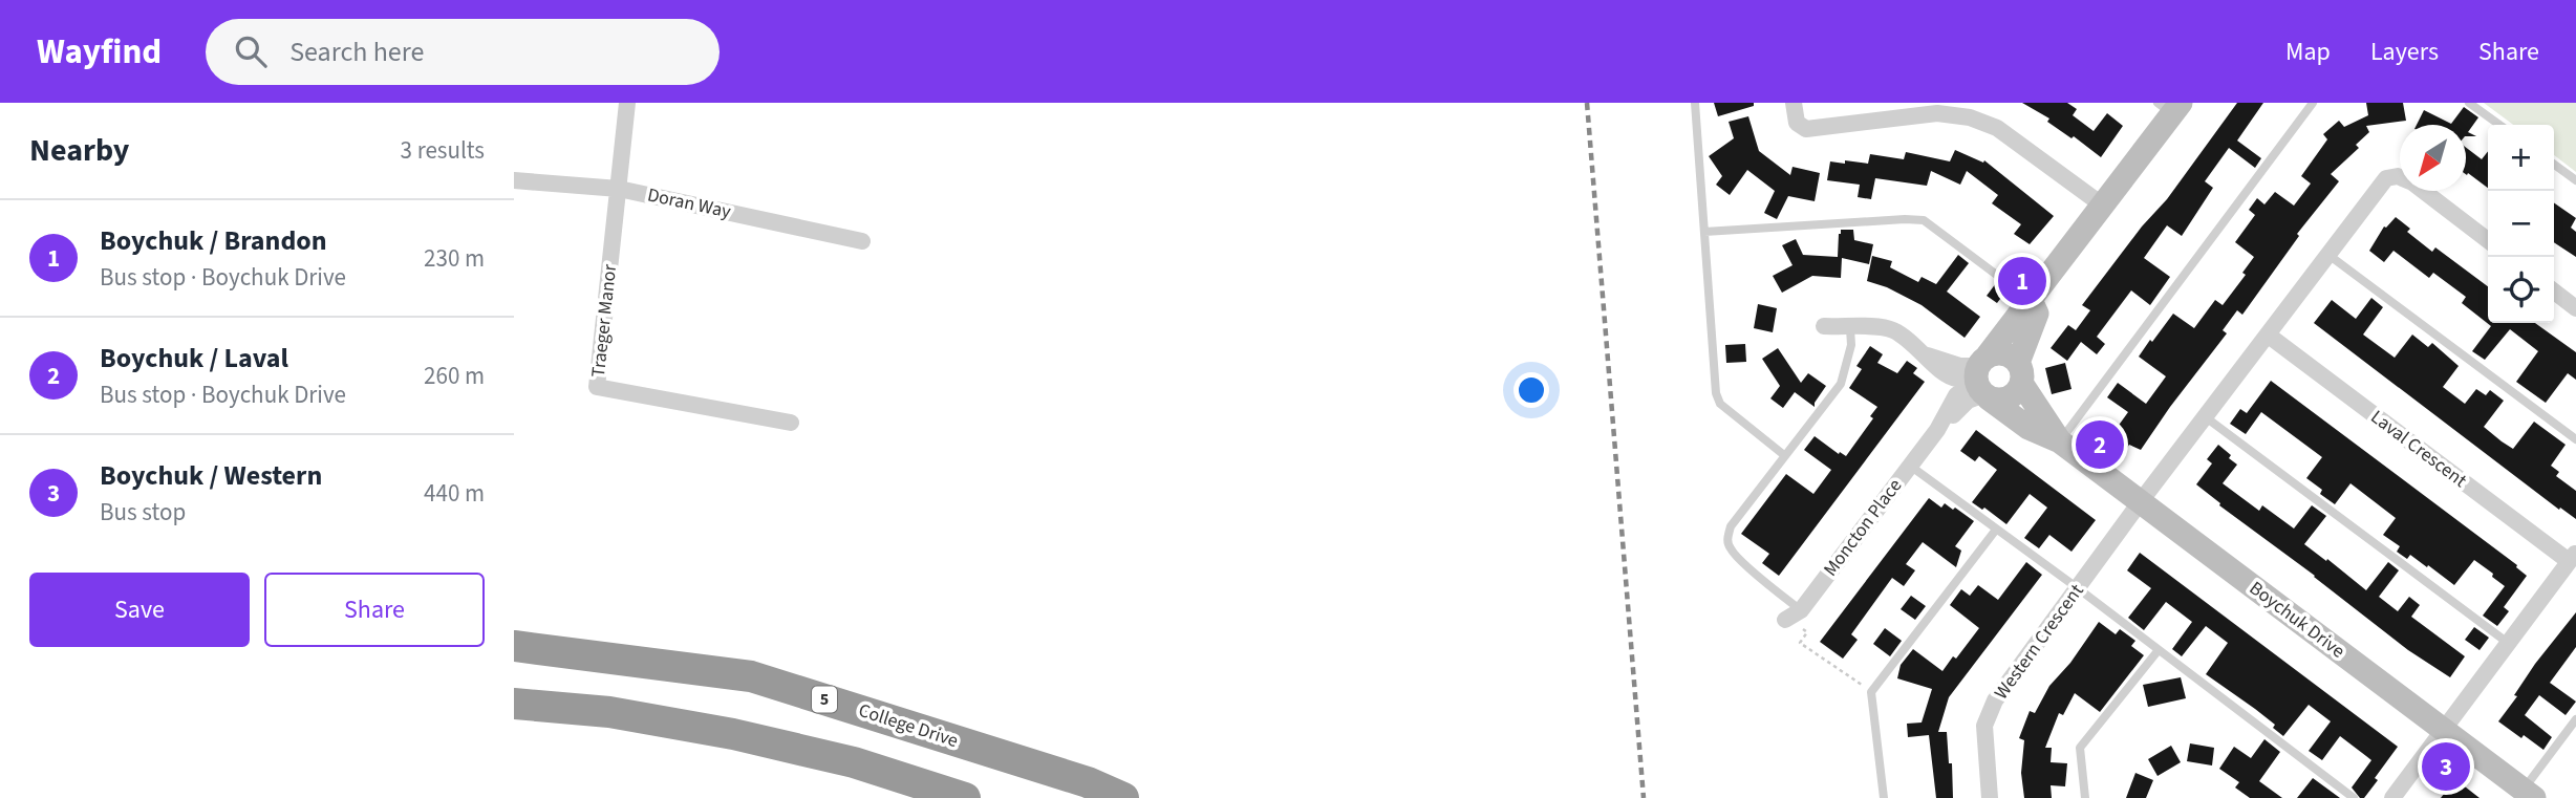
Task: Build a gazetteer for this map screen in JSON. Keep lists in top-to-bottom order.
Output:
{
  "streets": {
    "highway": ["5", "College Drive"],
    "street": [
      "Doran Way",
      "Traeger Manor",
      "Laval Crescent",
      "Moncton Place",
      "Boychuk Drive",
      "Western Crescent"
    ]
  },
  "crossings": [
    ["Doran Way", "Traeger Manor"],
    ["Laval Crescent", "Boychuk Drive"],
    ["Moncton Place", "Boychuk Drive"],
    ["Boychuk Drive", "Western Crescent"]
  ],
  "north": "bottom left",
  "page": {
    "header": "Wayfind",
    "search": "Search here",
    "nav": ["Map", "Layers", "Share"],
    "heading": ["Nearby", "3 results"],
    "map_buttons": ["+", "−"],
    "list": [
      {
        "mark": "1",
        "name": "Boychuk / Brandon",
        "note": "Bus stop · Boychuk Drive",
        "value": "230 m"
      },
      {
        "mark": "2",
        "name": "Boychuk / Laval",
        "note": "Bus stop · Boychuk Drive",
        "value": "260 m"
      },
      {
        "mark": "3",
        "name": "Boychuk / Western",
        "note": "Bus stop",
        "value": "440 m"
      }
    ],
    "pins": ["1", "2", "3"],
    "buttons": ["Save", "Share"]
  }
}
